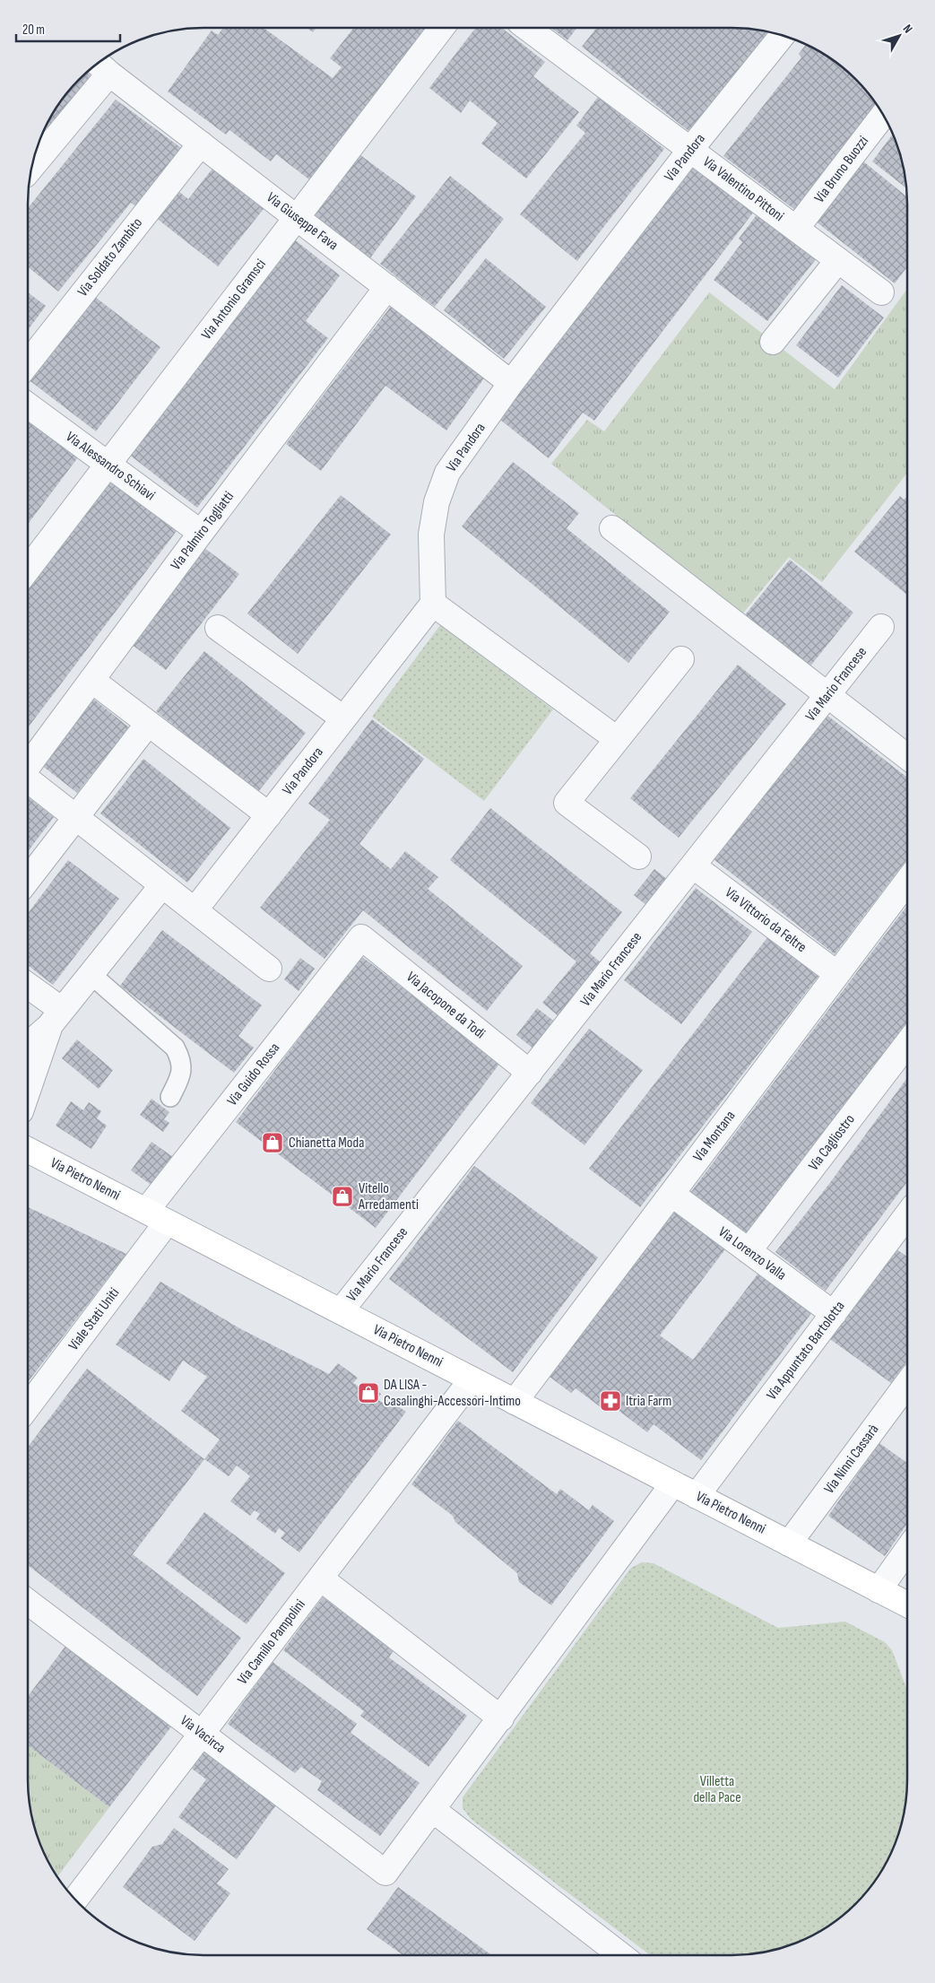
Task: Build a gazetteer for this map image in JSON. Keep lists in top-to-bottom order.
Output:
{
  "streets": {
    "main road": ["Via Pietro Nenni"],
    "street": [
      "Via Pandora",
      "Via Bruno Buozzi",
      "Via Valentino Pittoni",
      "Via Giuseppe Fava",
      "Via Soldato Zambito",
      "Via Antonio Gramsci",
      "Via Alessandro Schiavi",
      "Via Palmiro Togliatti",
      "Via Mario Francese",
      "Via Vittorio da Feltre",
      "Via Jacopone da Todi",
      "Via Guido Rossa",
      "Via Montana",
      "Via Cagliostro",
      "Via Lorenzo Valla",
      "Viale Stati Uniti",
      "Via Appuntato Bartolotta",
      "Via Ninni Cassarà",
      "Via Camillo Pampolini",
      "Via Vacirca"
    ]
  },
  "crossings": [
    ["Via Pandora", "Via Valentino Pittoni"],
    ["Via Pandora", "Via Giuseppe Fava"],
    ["Via Bruno Buozzi", "Via Valentino Pittoni"],
    ["Via Giuseppe Fava", "Via Soldato Zambito"],
    ["Via Giuseppe Fava", "Via Antonio Gramsci"],
    ["Via Giuseppe Fava", "Via Palmiro Togliatti"],
    ["Via Antonio Gramsci", "Via Alessandro Schiavi"],
    ["Via Alessandro Schiavi", "Via Palmiro Togliatti"],
    ["Via Mario Francese", "Via Vittorio da Feltre"],
    ["Via Mario Francese", "Via Jacopone da Todi"],
    ["Via Mario Francese", "Via Pietro Nenni"],
    ["Via Vittorio da Feltre", "Via Montana"],
    ["Via Jacopone da Todi", "Via Guido Rossa"],
    ["Via Guido Rossa", "Via Pietro Nenni"],
    ["Via Guido Rossa", "Viale Stati Uniti"],
    ["Via Montana", "Via Pietro Nenni"],
    ["Via Montana", "Via Lorenzo Valla"],
    ["Via Cagliostro", "Via Lorenzo Valla"],
    ["Via Pietro Nenni", "Viale Stati Uniti"],
    ["Via Pietro Nenni", "Via Appuntato Bartolotta"],
    ["Via Pietro Nenni", "Via Ninni Cassarà"],
    ["Via Pietro Nenni", "Via Camillo Pampolini"],
    ["Via Lorenzo Valla", "Via Appuntato Bartolotta"],
    ["Via Camillo Pampolini", "Via Vacirca"]
  ],
  "parks": ["Villetta della Pace"],
  "places": {
    "shop": ["Chianetta Moda", "Vitello Arredamenti", "DA LISA - Casalinghi-Accessori-Intimo"],
    "pharmacy": ["Itria Farm"]
  },
  "scale_bar": "20 m",
  "north": "top right"
}
